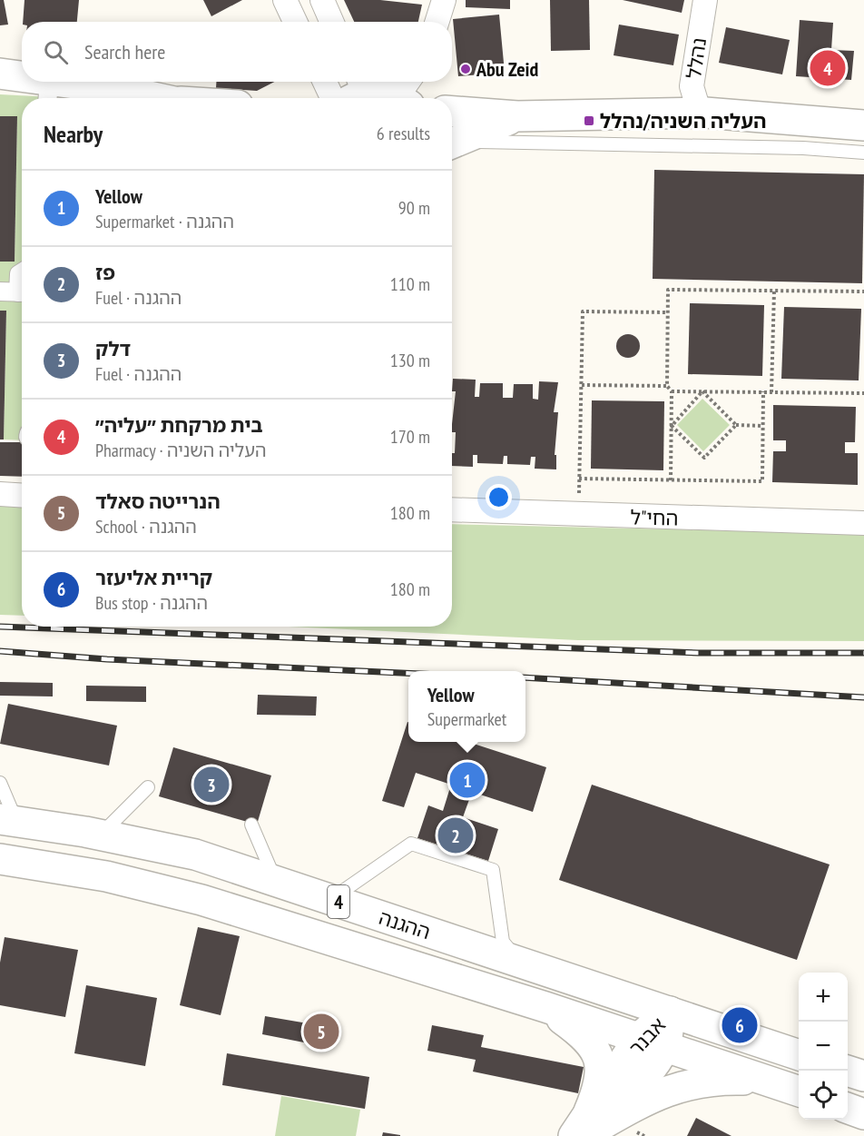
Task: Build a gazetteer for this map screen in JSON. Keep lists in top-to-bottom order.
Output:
{
  "streets": {
    "main road": ["4", "ההגנה", "אבנר"],
    "street": ["נהלל", "החי\"ל"]
  },
  "crossings": [
    ["ההגנה", "אבנר"]
  ],
  "places": {
    "other": ["Abu Zeid"],
    "transit": ["העליה השניה/נהלל"]
  },
  "page": {
    "search": "Search here",
    "pins": [
      "4",
      "1",
      "3",
      "2",
      "6",
      "5"
    ],
    "heading": ["Nearby", "6 results"],
    "list": [
      {
        "mark": "1",
        "name": "Yellow",
        "note": "Supermarket · ההגנה",
        "value": "90 m"
      },
      {
        "mark": "2",
        "name": "פז",
        "note": "Fuel · ההגנה",
        "value": "110 m"
      },
      {
        "mark": "3",
        "name": "דלק",
        "note": "Fuel · ההגנה",
        "value": "130 m"
      },
      {
        "mark": "4",
        "name": "בית מרקחת ״עליה״",
        "note": "Pharmacy · העליה השניה",
        "value": "170 m"
      },
      {
        "mark": "5",
        "name": "הנרייטה סאלד",
        "note": "School · ההגנה",
        "value": "180 m"
      },
      {
        "mark": "6",
        "name": "קריית אליעזר",
        "note": "Bus stop · ההגנה",
        "value": "180 m"
      }
    ],
    "popup": ["Yellow", "Supermarket"],
    "map_buttons": ["+", "−"]
  }
}
